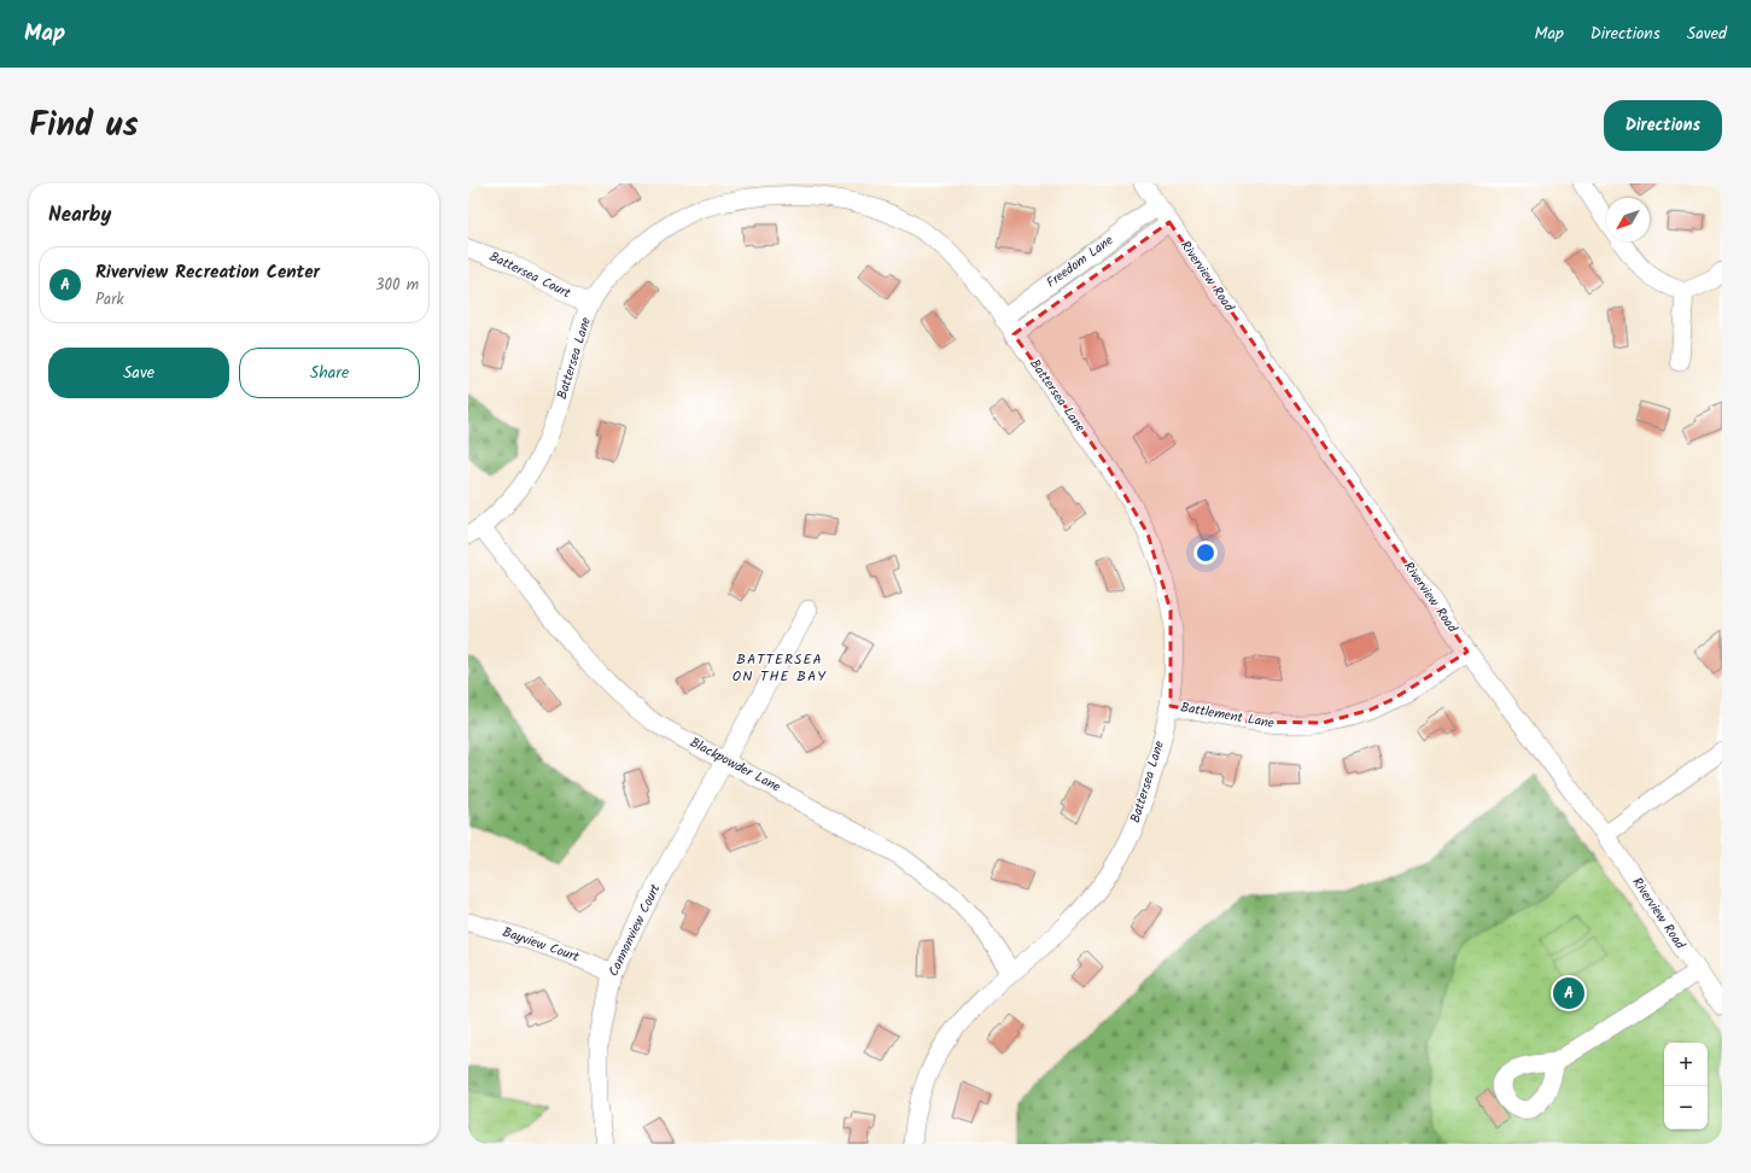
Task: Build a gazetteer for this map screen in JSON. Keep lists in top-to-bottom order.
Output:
{
  "streets": {
    "street": [
      "Freedom Lane",
      "Battersea Court",
      "Riverview Road",
      "Battersea Lane",
      "Battlement Lane",
      "Blackpowder Lane",
      "Cannonview Court",
      "Bayview Court"
    ]
  },
  "crossings": [
    ["Freedom Lane", "Riverview Road"],
    ["Freedom Lane", "Battersea Lane"],
    ["Battersea Court", "Battersea Lane"],
    ["Riverview Road", "Battlement Lane"],
    ["Battersea Lane", "Battlement Lane"],
    ["Battersea Lane", "Blackpowder Lane"],
    ["Blackpowder Lane", "Cannonview Court"],
    ["Cannonview Court", "Bayview Court"]
  ],
  "districts": ["BATTERSEA ON THE BAY"],
  "north": "bottom left",
  "page": {
    "header": "Map",
    "nav": ["Map", "Directions", "Saved"],
    "title": "Find us",
    "buttons": [
      "Directions",
      ["Save", "Share"]
    ],
    "heading": "Nearby",
    "list": [
      {
        "mark": "A",
        "name": "Riverview Recreation Center",
        "note": "Park",
        "value": "300 m"
      }
    ],
    "pins": "A",
    "map_buttons": ["+", "−"]
  }
}
